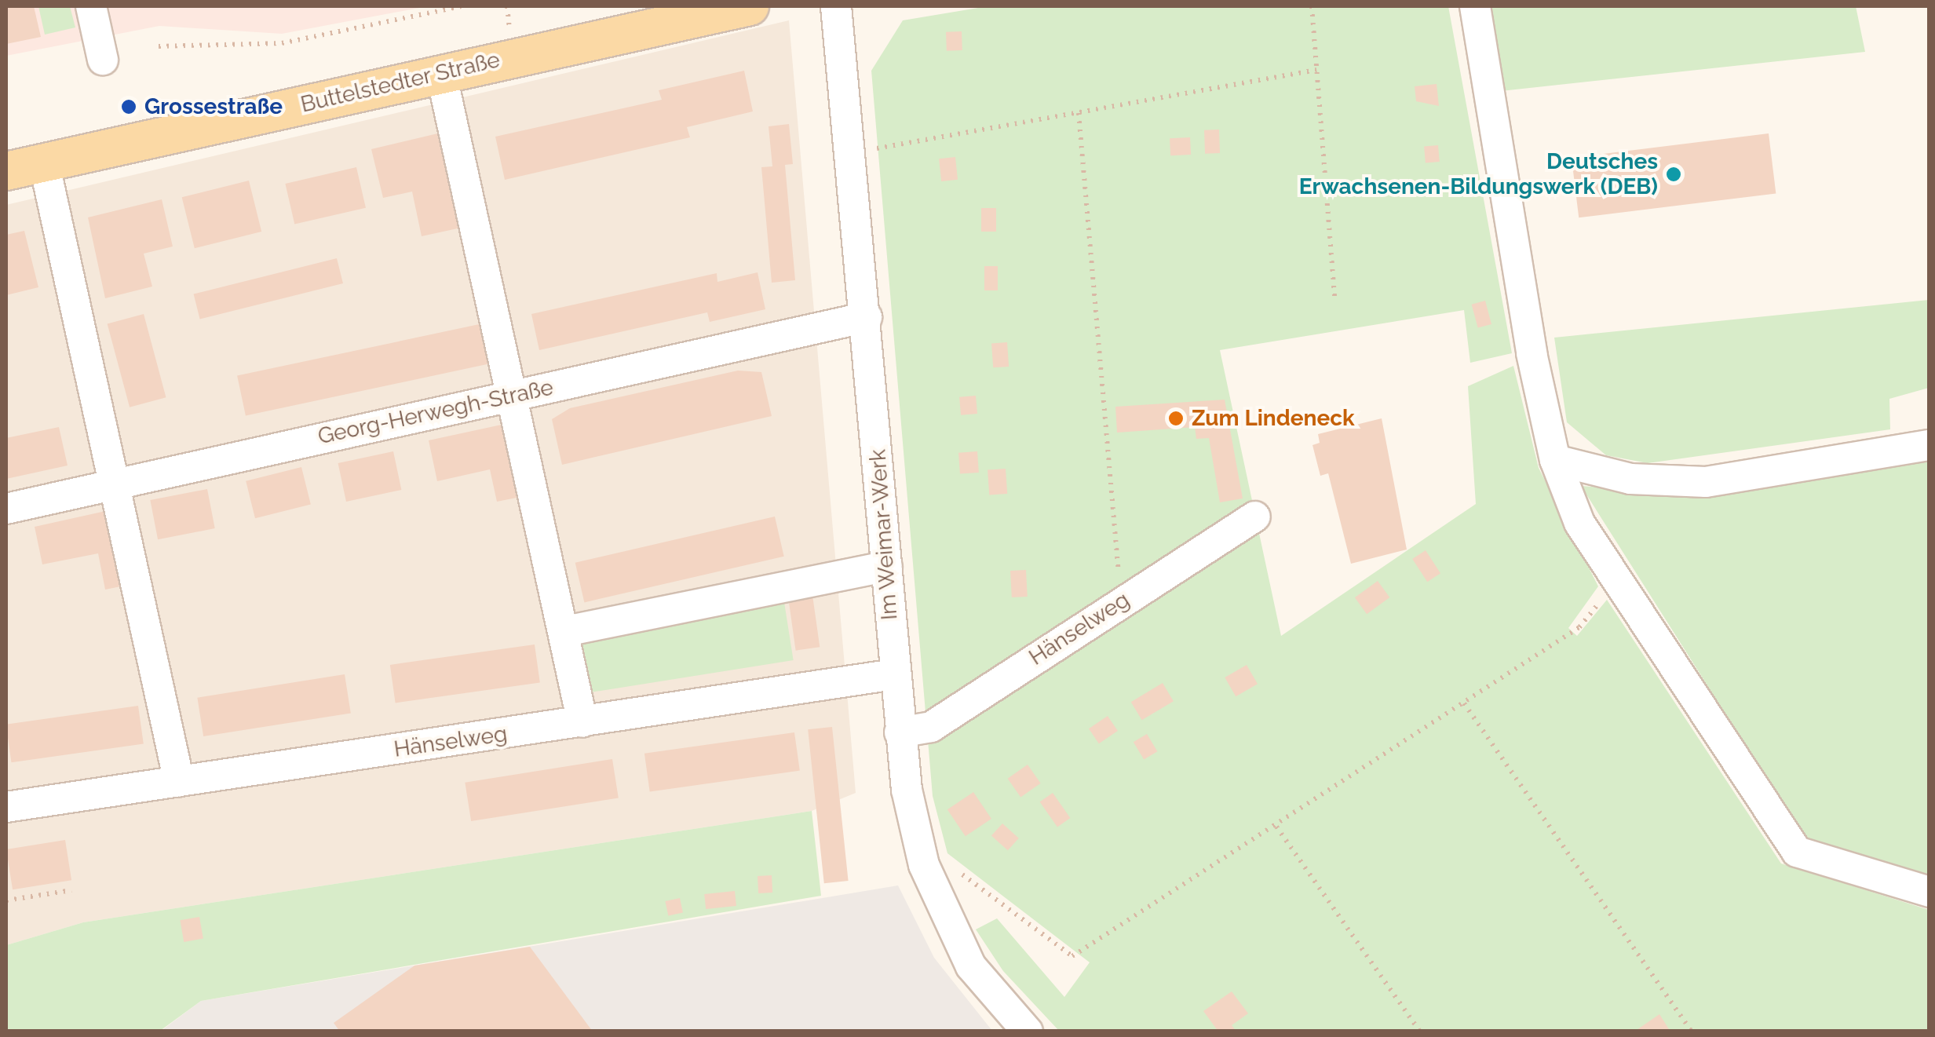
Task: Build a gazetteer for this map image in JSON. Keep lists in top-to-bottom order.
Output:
{
  "streets": {
    "main road": ["Buttelstedter Straße"],
    "street": ["Georg-Herwegh-Straße", "Im Weimar-Werk", "Hänselweg"]
  },
  "crossings": [
    ["Georg-Herwegh-Straße", "Im Weimar-Werk"],
    ["Im Weimar-Werk", "Hänselweg"]
  ],
  "places": ["Grossestraße", "Deutsches Erwachsenen-Bildungswerk (DEB)", "Zum Lindeneck"]
}
